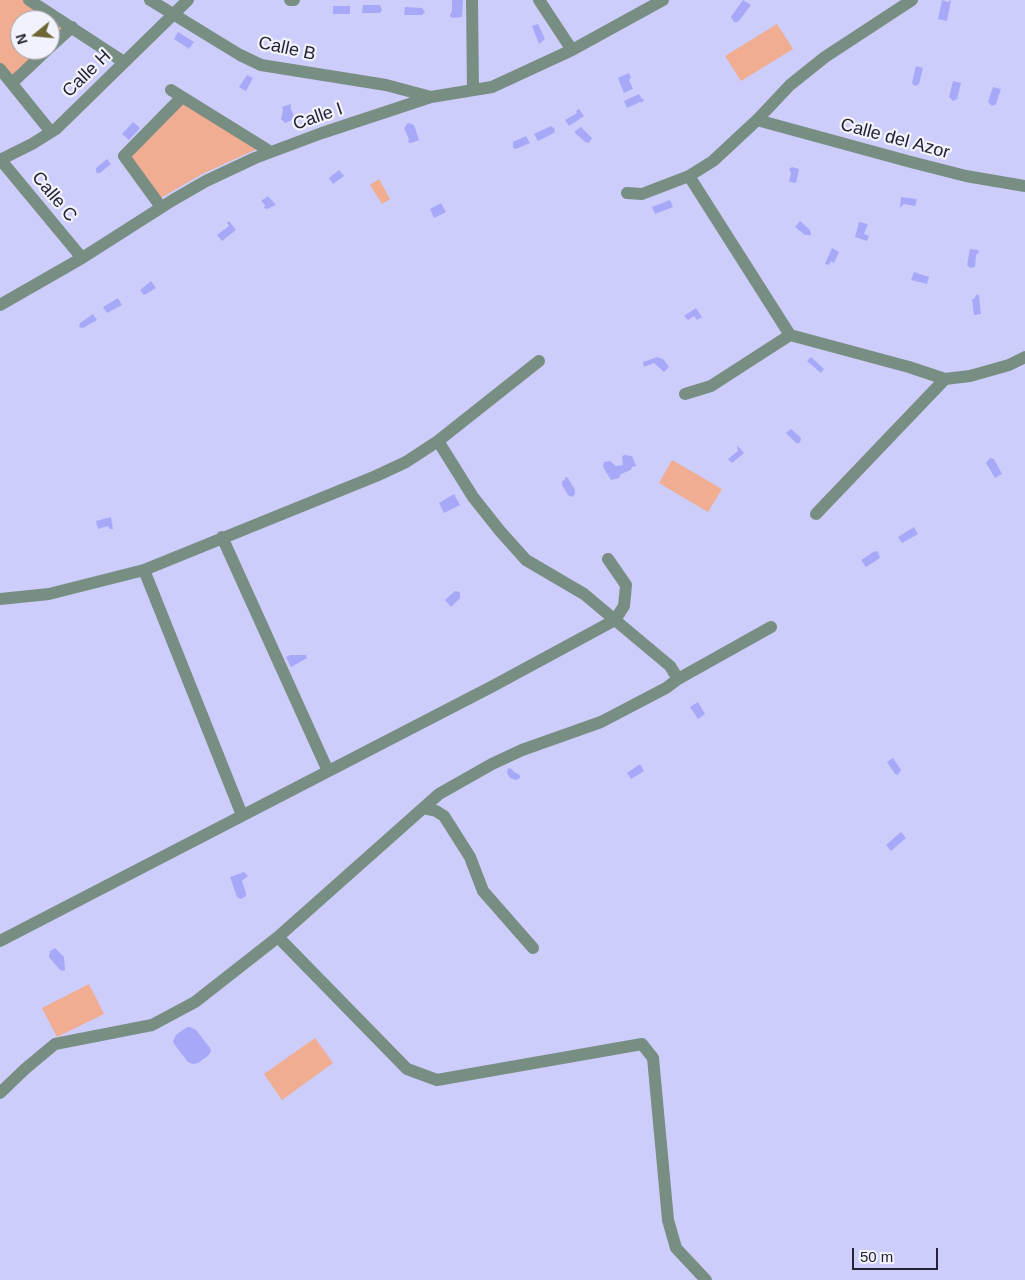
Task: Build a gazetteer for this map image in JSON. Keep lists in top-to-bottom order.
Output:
{
  "streets": {
    "street": [
      "Calle B",
      "Calle H",
      "Calle I",
      "Calle del Azor",
      "Calle C"
    ]
  },
  "crossings": [
    ["Calle B", "Calle H"],
    ["Calle B", "Calle I"],
    ["Calle H", "Calle C"],
    ["Calle I", "Calle C"]
  ],
  "scale_bar": "50 m",
  "north": "left"
}
